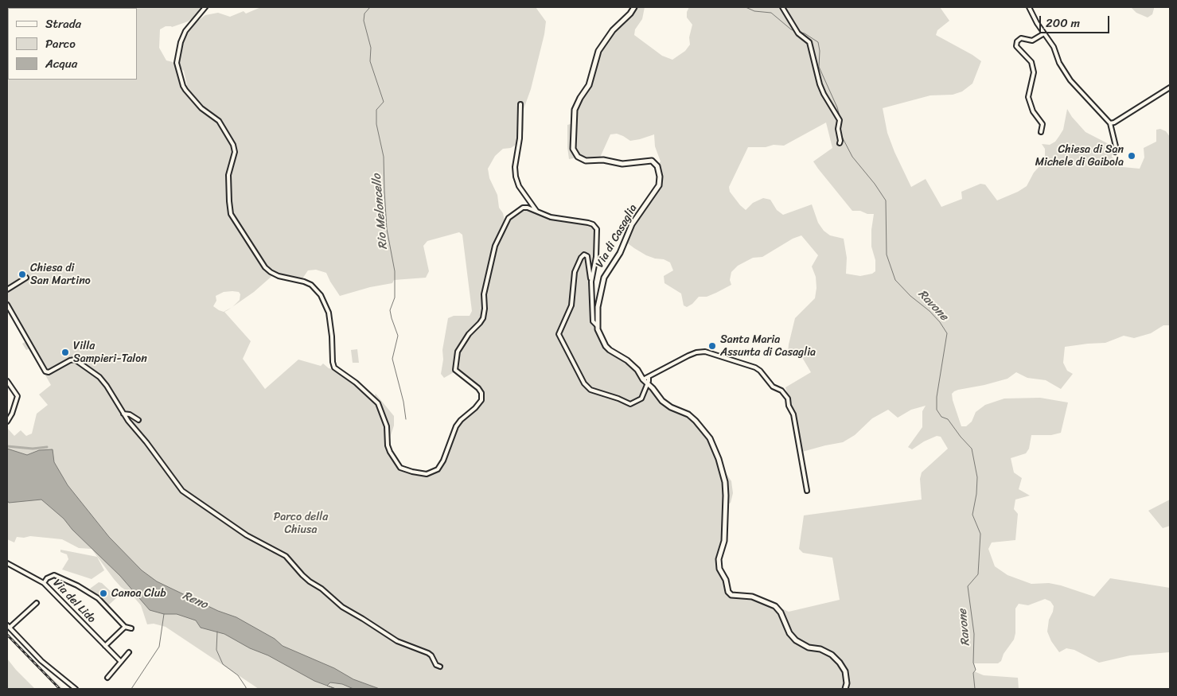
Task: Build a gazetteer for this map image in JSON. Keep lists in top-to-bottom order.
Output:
{
  "streets": {
    "street": ["Via di Casaglia", "Via del Lido"]
  },
  "water": ["Rio Meloncello", "Ravone", "Reno"],
  "parks": ["Parco della Chiusa"],
  "places": [
    "Chiesa di San Michele di Gaibola",
    "Chiesa di San Martino",
    "Santa Maria Assunta di Casaglia",
    "Villa Sampieri-Talon",
    "Canoa Club"
  ],
  "legend": ["Strada", "Parco", "Acqua"],
  "scale_bar": "200 m"
}
